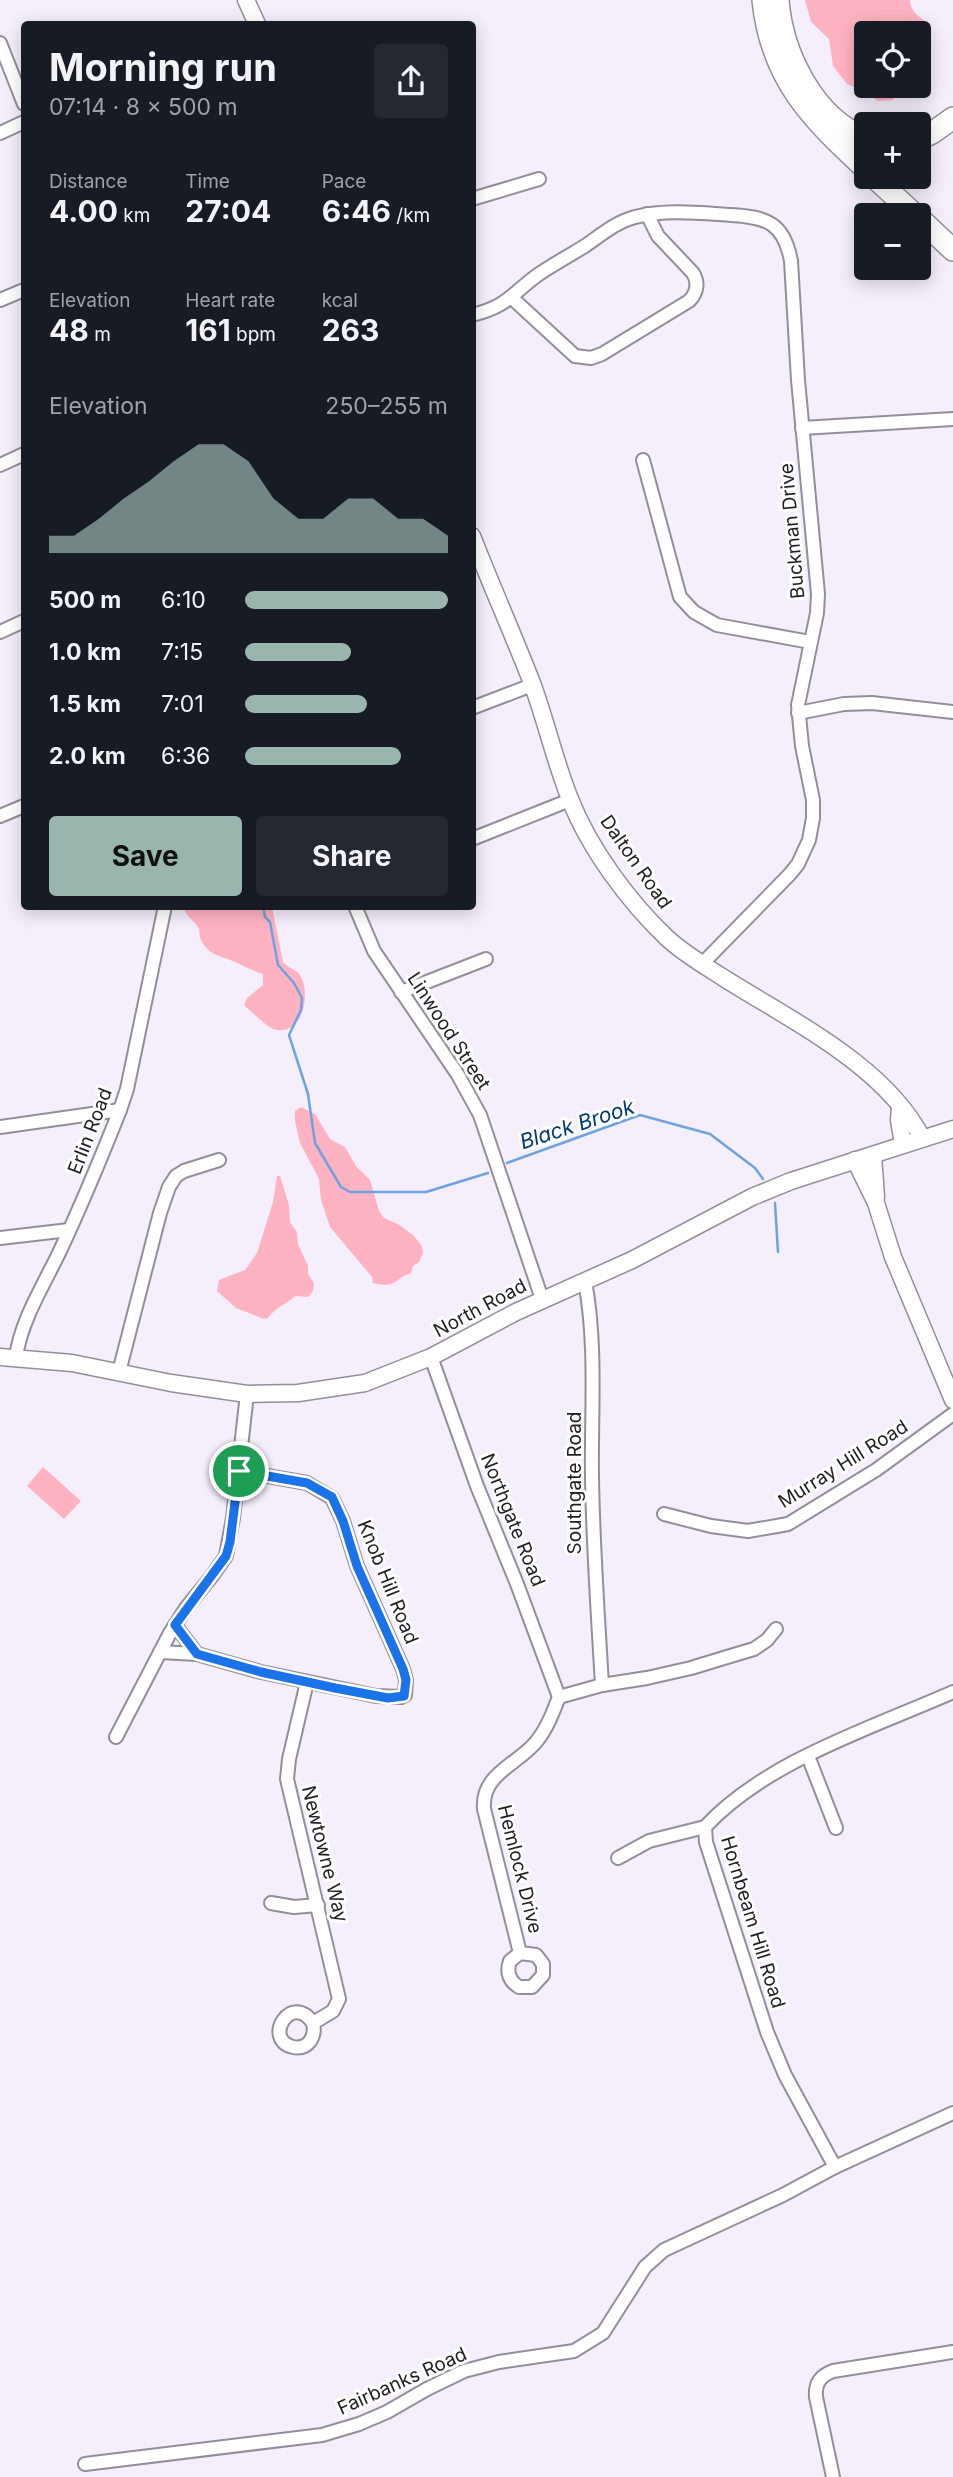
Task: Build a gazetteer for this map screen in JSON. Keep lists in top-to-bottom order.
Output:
{
  "streets": {
    "street": [
      "Buckman Drive",
      "Dalton Road",
      "Linwood Street",
      "Erlin Road",
      "North Road",
      "Murray Hill Road",
      "Southgate Road",
      "Northgate Road",
      "Knob Hill Road",
      "Newtowne Way",
      "Hemlock Drive",
      "Hornbeam Hill Road",
      "Fairbanks Road"
    ]
  },
  "crossings": [
    ["Buckman Drive", "Dalton Road"],
    ["Dalton Road", "North Road"],
    ["Linwood Street", "North Road"],
    ["Erlin Road", "North Road"],
    ["North Road", "Southgate Road"],
    ["North Road", "Northgate Road"],
    ["Northgate Road", "Hemlock Drive"],
    ["Knob Hill Road", "Newtowne Way"],
    ["Hornbeam Hill Road", "Fairbanks Road"]
  ],
  "water": ["Black Brook"],
  "page": {
    "map_buttons": ["+", "−"],
    "heading": ["Morning run", "07:14 · 8 × 500 m"],
    "stats": [
      ["Distance", "4.00 km"],
      ["Time", "27:04"],
      ["Pace", "6:46 /km"],
      ["Elevation", "48 m"],
      ["Heart rate", "161 bpm"],
      ["kcal", "263"]
    ],
    "chart": ["Elevation", "250–255 m"],
    "list": [
      {
        "name": "500 m",
        "note": "6:10"
      },
      {
        "name": "1.0 km",
        "note": "7:15"
      },
      {
        "name": "1.5 km",
        "note": "7:01"
      },
      {
        "name": "2.0 km",
        "note": "6:36"
      }
    ],
    "buttons": ["Save", "Share"]
  }
}
